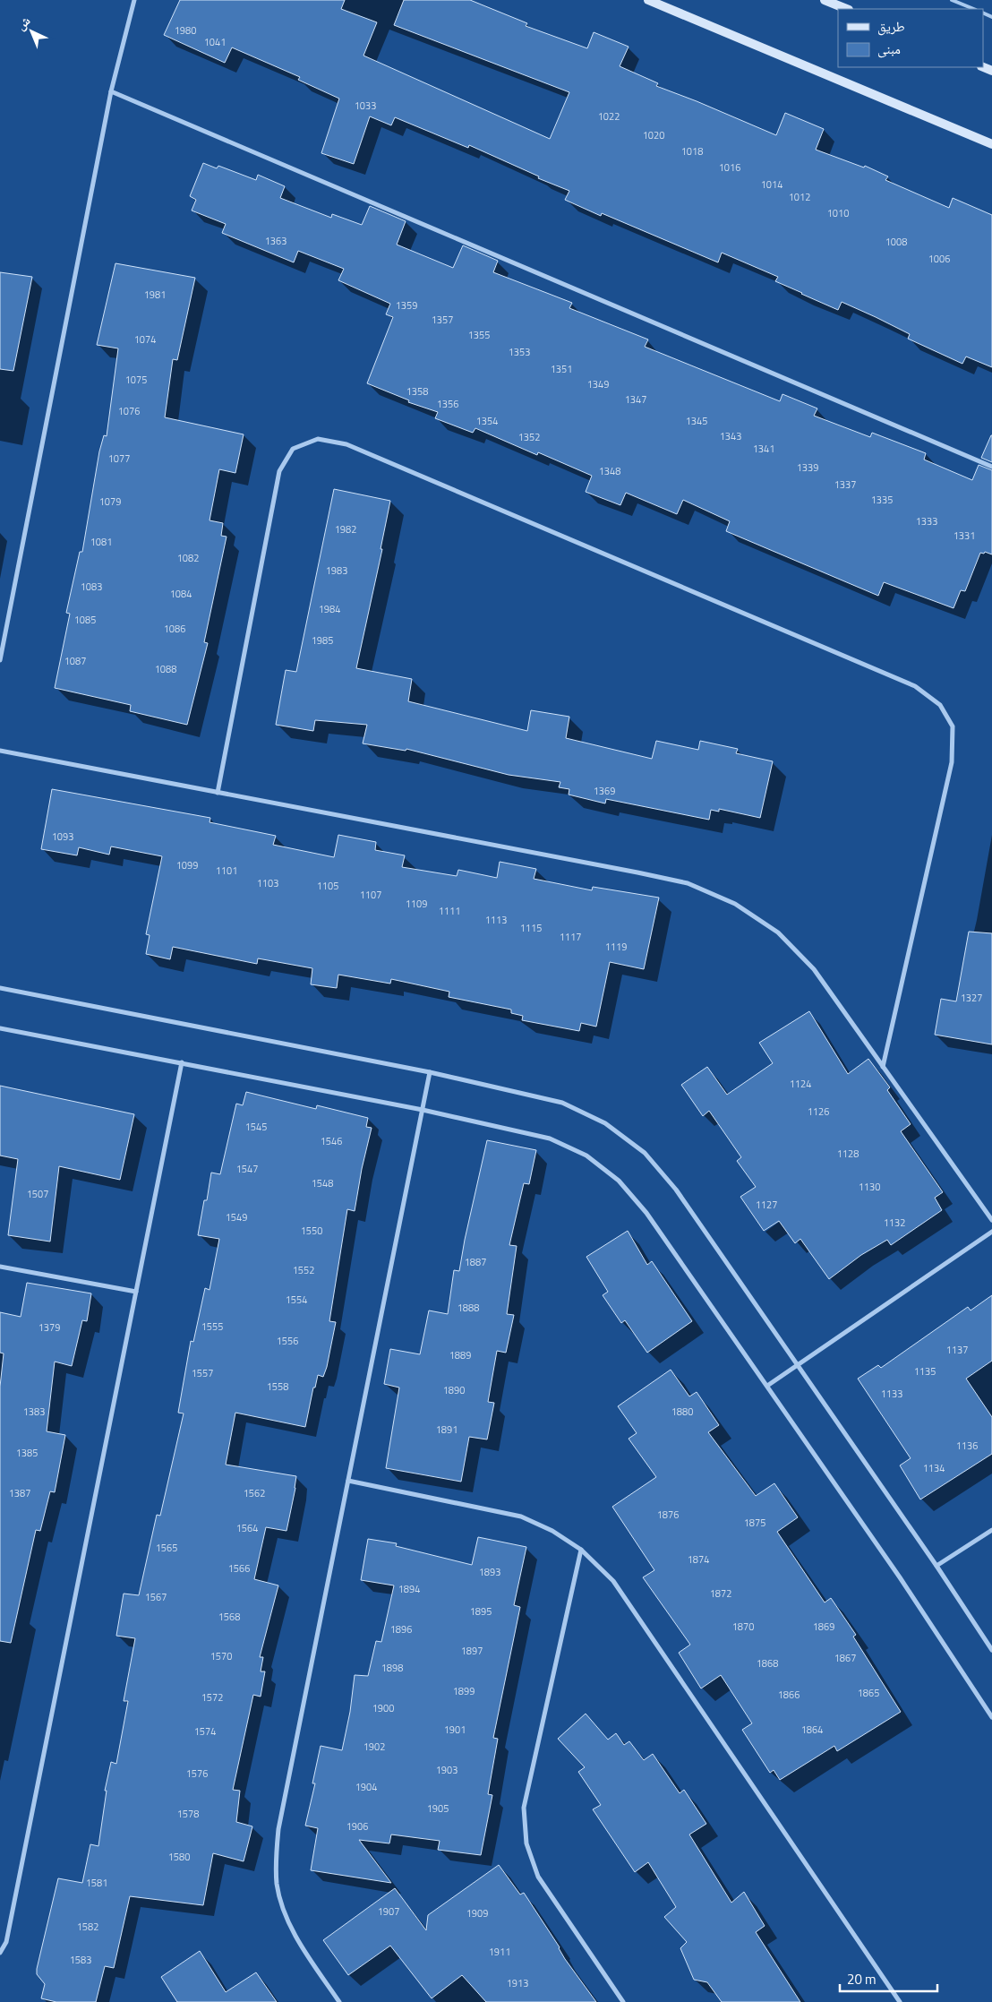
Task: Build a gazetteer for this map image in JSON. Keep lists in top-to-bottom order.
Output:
{
  "house_numbers": [
    "1980",
    "1041",
    "1033",
    "1022",
    "1020",
    "1018",
    "1016",
    "1014",
    "1012",
    "1010",
    "1363",
    "1008",
    "1006",
    "1981",
    "1359",
    "1357",
    "1355",
    "1074",
    "1353",
    "1351",
    "1075",
    "1349",
    "1358",
    "1347",
    "1356",
    "1076",
    "1354",
    "1345",
    "1343",
    "1352",
    "1341",
    "1077",
    "1339",
    "1348",
    "1337",
    "1335",
    "1079",
    "1333",
    "1982",
    "1331",
    "1081",
    "1082",
    "1983",
    "1083",
    "1084",
    "1984",
    "1085",
    "1086",
    "1985",
    "1087",
    "1088",
    "1369",
    "1093",
    "1099",
    "1101",
    "1103",
    "1105",
    "1107",
    "1109",
    "1111",
    "1113",
    "1115",
    "1117",
    "1119",
    "1327",
    "1124",
    "1126",
    "1545",
    "1546",
    "1128",
    "1547",
    "1548",
    "1130",
    "1507",
    "1127",
    "1549",
    "1132",
    "1550",
    "1887",
    "1552",
    "1554",
    "1888",
    "1555",
    "1379",
    "1556",
    "1137",
    "1889",
    "1135",
    "1557",
    "1558",
    "1890",
    "1133",
    "1383",
    "1880",
    "1891",
    "1136",
    "1385",
    "1134",
    "1387",
    "1562",
    "1876",
    "1875",
    "1564",
    "1565",
    "1874",
    "1566",
    "1893",
    "1894",
    "1872",
    "1567",
    "1895",
    "1568",
    "1870",
    "1869",
    "1896",
    "1897",
    "1570",
    "1867",
    "1868",
    "1898",
    "1899",
    "1865",
    "1866",
    "1572",
    "1900",
    "1901",
    "1864",
    "1574",
    "1902",
    "1903",
    "1576",
    "1904",
    "1905",
    "1578",
    "1906",
    "1580",
    "1581",
    "1907",
    "1909",
    "1582",
    "1911",
    "1583",
    "1913"
  ],
  "legend": ["طريق", "مبنى"],
  "scale_bar": "20 m",
  "north": "top left"
}
